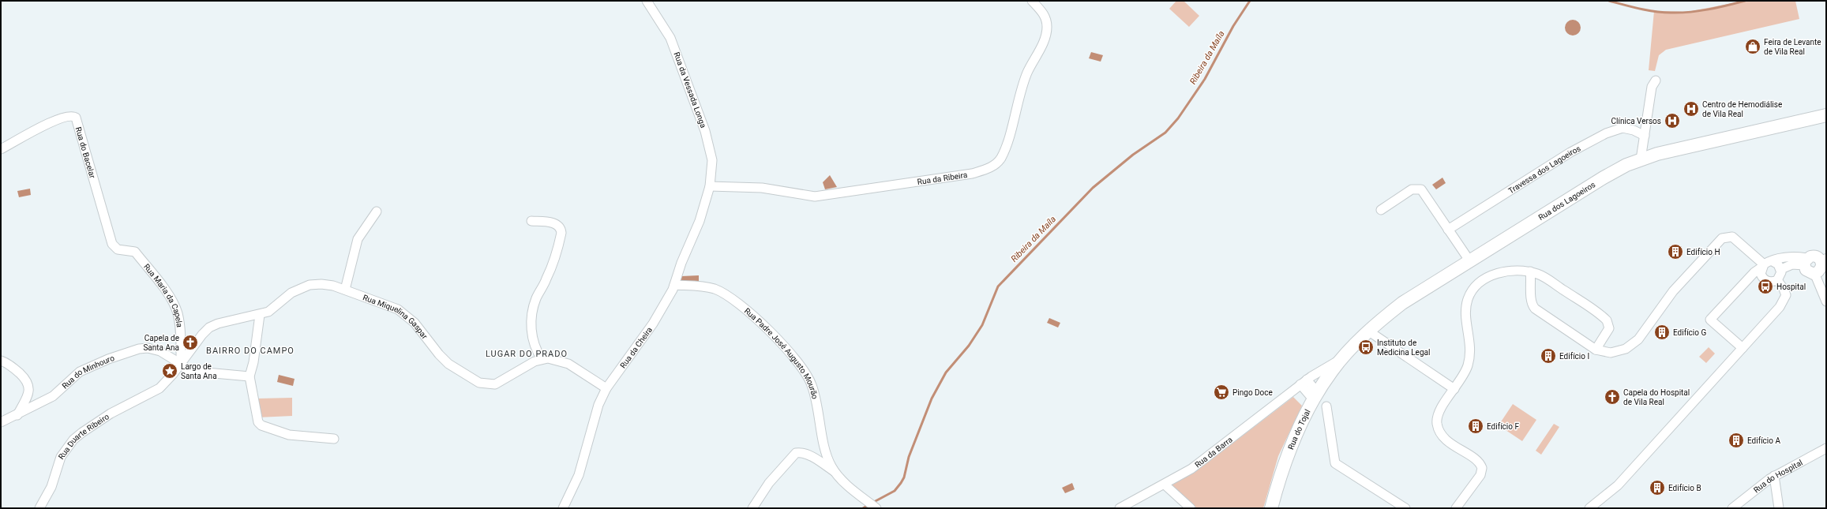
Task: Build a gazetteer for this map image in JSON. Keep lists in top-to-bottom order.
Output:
{
  "streets": {
    "main road": ["Rua dos Lagoeiros", "Rua do Tojal"],
    "street": [
      "Rua da Vessada Longa",
      "Rua do Bacelar",
      "Travessa dos Lagoeiros",
      "Rua da Ribeira",
      "Rua Maria da Capela",
      "Rua Miquelina Gaspar",
      "Rua da Cheira",
      "Rua Padre José Augusto Mourão",
      "Rua do Minhouro",
      "Rua Duarte Ribeiro",
      "Rua da Barra",
      "Rua do Hospital"
    ]
  },
  "crossings": [
    ["Rua da Vessada Longa", "Rua da Ribeira"],
    ["Rua da Vessada Longa", "Rua da Cheira"],
    ["Rua do Bacelar", "Rua Maria da Capela"],
    ["Rua da Ribeira", "Rua da Cheira"],
    ["Rua dos Lagoeiros", "Rua do Tojal"],
    ["Rua dos Lagoeiros", "Rua da Barra"],
    ["Rua Maria da Capela", "Rua Miquelina Gaspar"],
    ["Rua Maria da Capela", "Rua do Minhouro"],
    ["Rua Maria da Capela", "Rua Duarte Ribeiro"],
    ["Rua Miquelina Gaspar", "Rua da Cheira"],
    ["Rua Miquelina Gaspar", "Rua do Minhouro"],
    ["Rua Miquelina Gaspar", "Rua Duarte Ribeiro"],
    ["Rua da Cheira", "Rua Padre José Augusto Mourão"],
    ["Rua do Minhouro", "Rua Duarte Ribeiro"],
    ["Rua do Tojal", "Rua da Barra"]
  ],
  "districts": ["BAIRRO DO CAMPO", "LUGAR DO PRADO"],
  "water": ["Ribeira da Maíla"],
  "places": {
    "shop": ["Feira de Levante de Vila Real"],
    "hospital": ["Centro de Hemodiálise de Vila Real", "Clínica Versos"],
    "building": [
      "Edifício H",
      "Edifício G",
      "Edifício I",
      "Edifício F",
      "Edifício A",
      "Edifício B"
    ],
    "bus stop": ["Hospital", "Instituto de Medicina Legal"],
    "church": ["Capela de Santa Ana", "Capela do Hospital de Vila Real"],
    "place": ["Largo de Santa Ana"],
    "supermarket": ["Pingo Doce"]
  }
}
